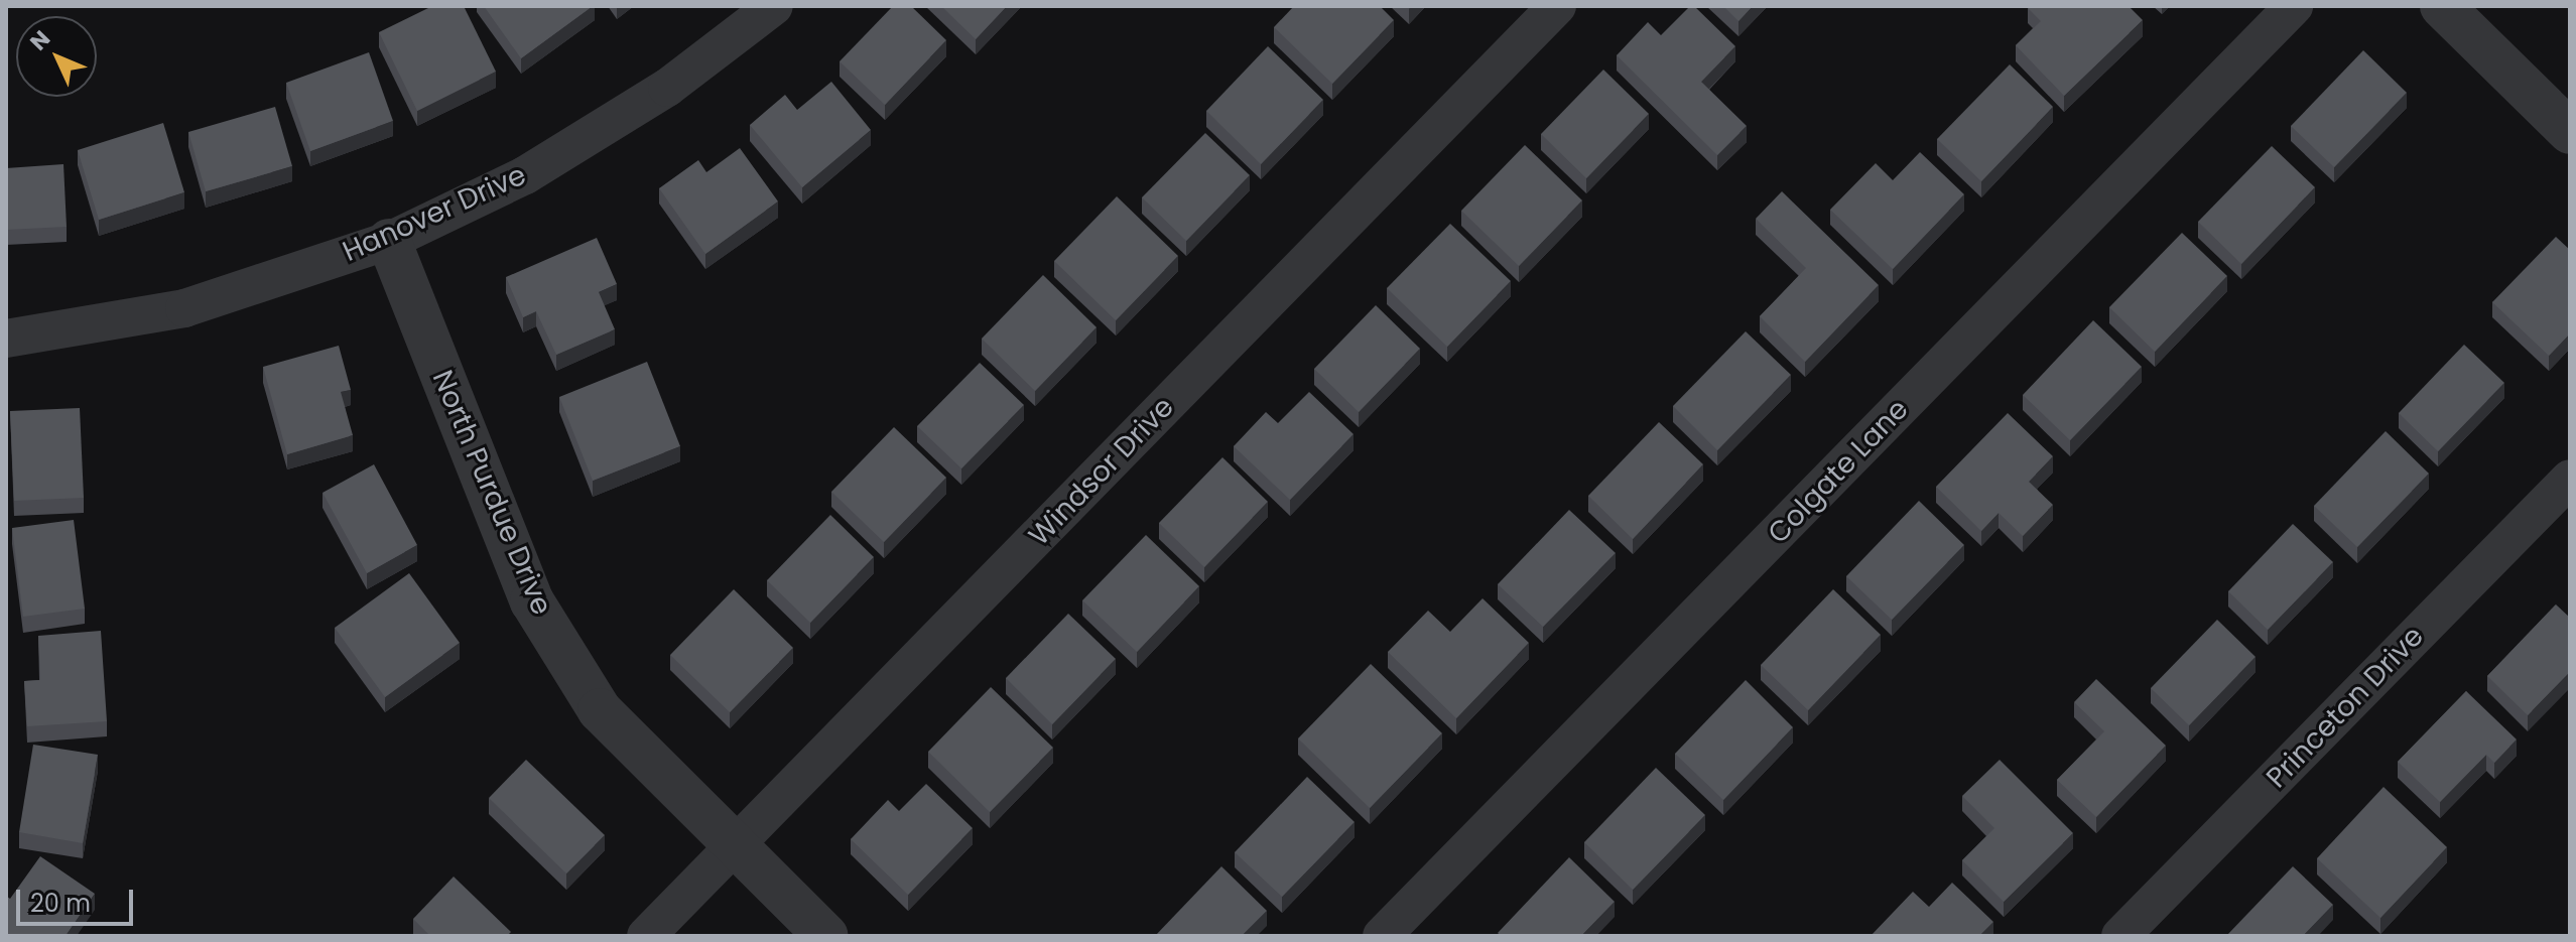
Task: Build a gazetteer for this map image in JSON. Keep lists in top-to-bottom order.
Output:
{
  "streets": {
    "street": [
      "Hanover Drive",
      "Windsor Drive",
      "Colgate Lane",
      "North Purdue Drive",
      "Princeton Drive"
    ]
  },
  "crossings": [
    ["Hanover Drive", "North Purdue Drive"],
    ["Windsor Drive", "North Purdue Drive"]
  ],
  "scale_bar": "20 m",
  "north": "top left"
}
